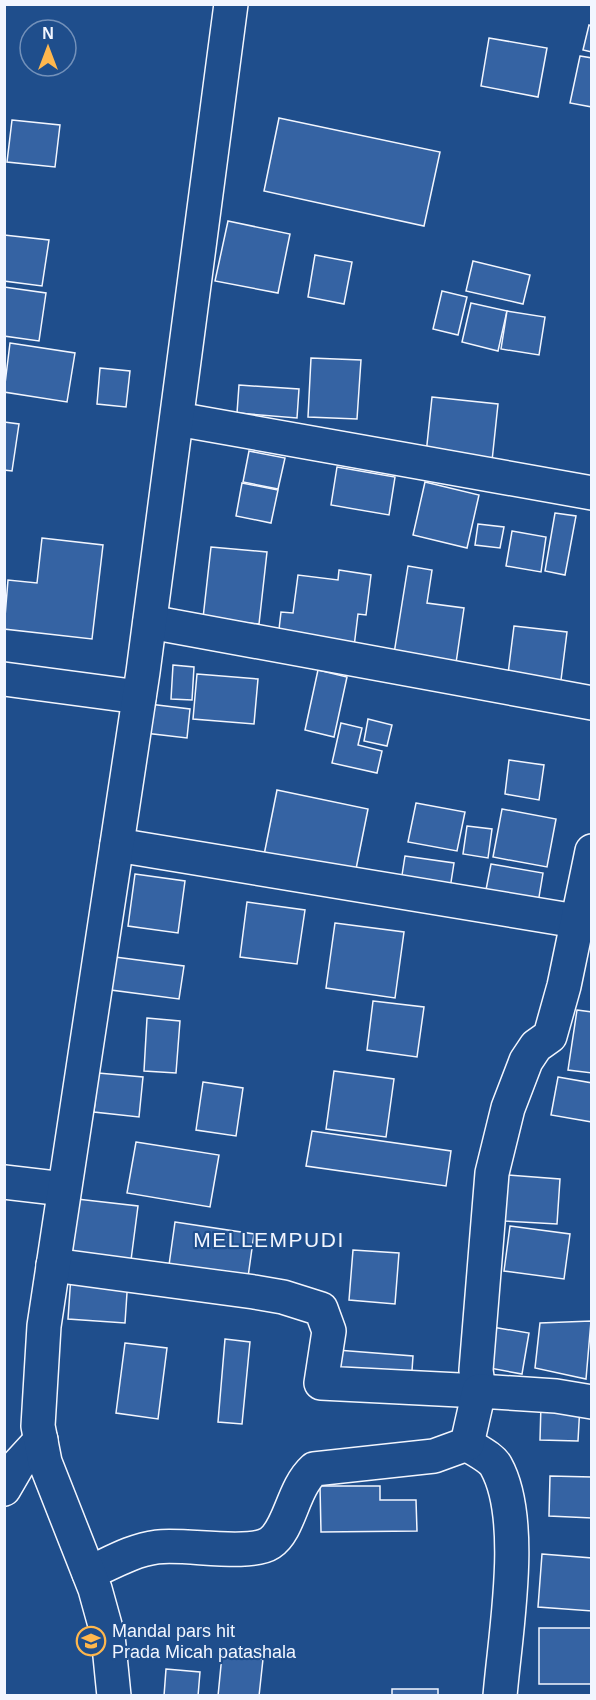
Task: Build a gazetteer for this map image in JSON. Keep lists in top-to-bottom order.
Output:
{
  "districts": ["MELLEMPUDI"],
  "places": {
    "school or university": ["Mandal pars hit Prada Micah patashala"]
  },
  "north": "top"
}
